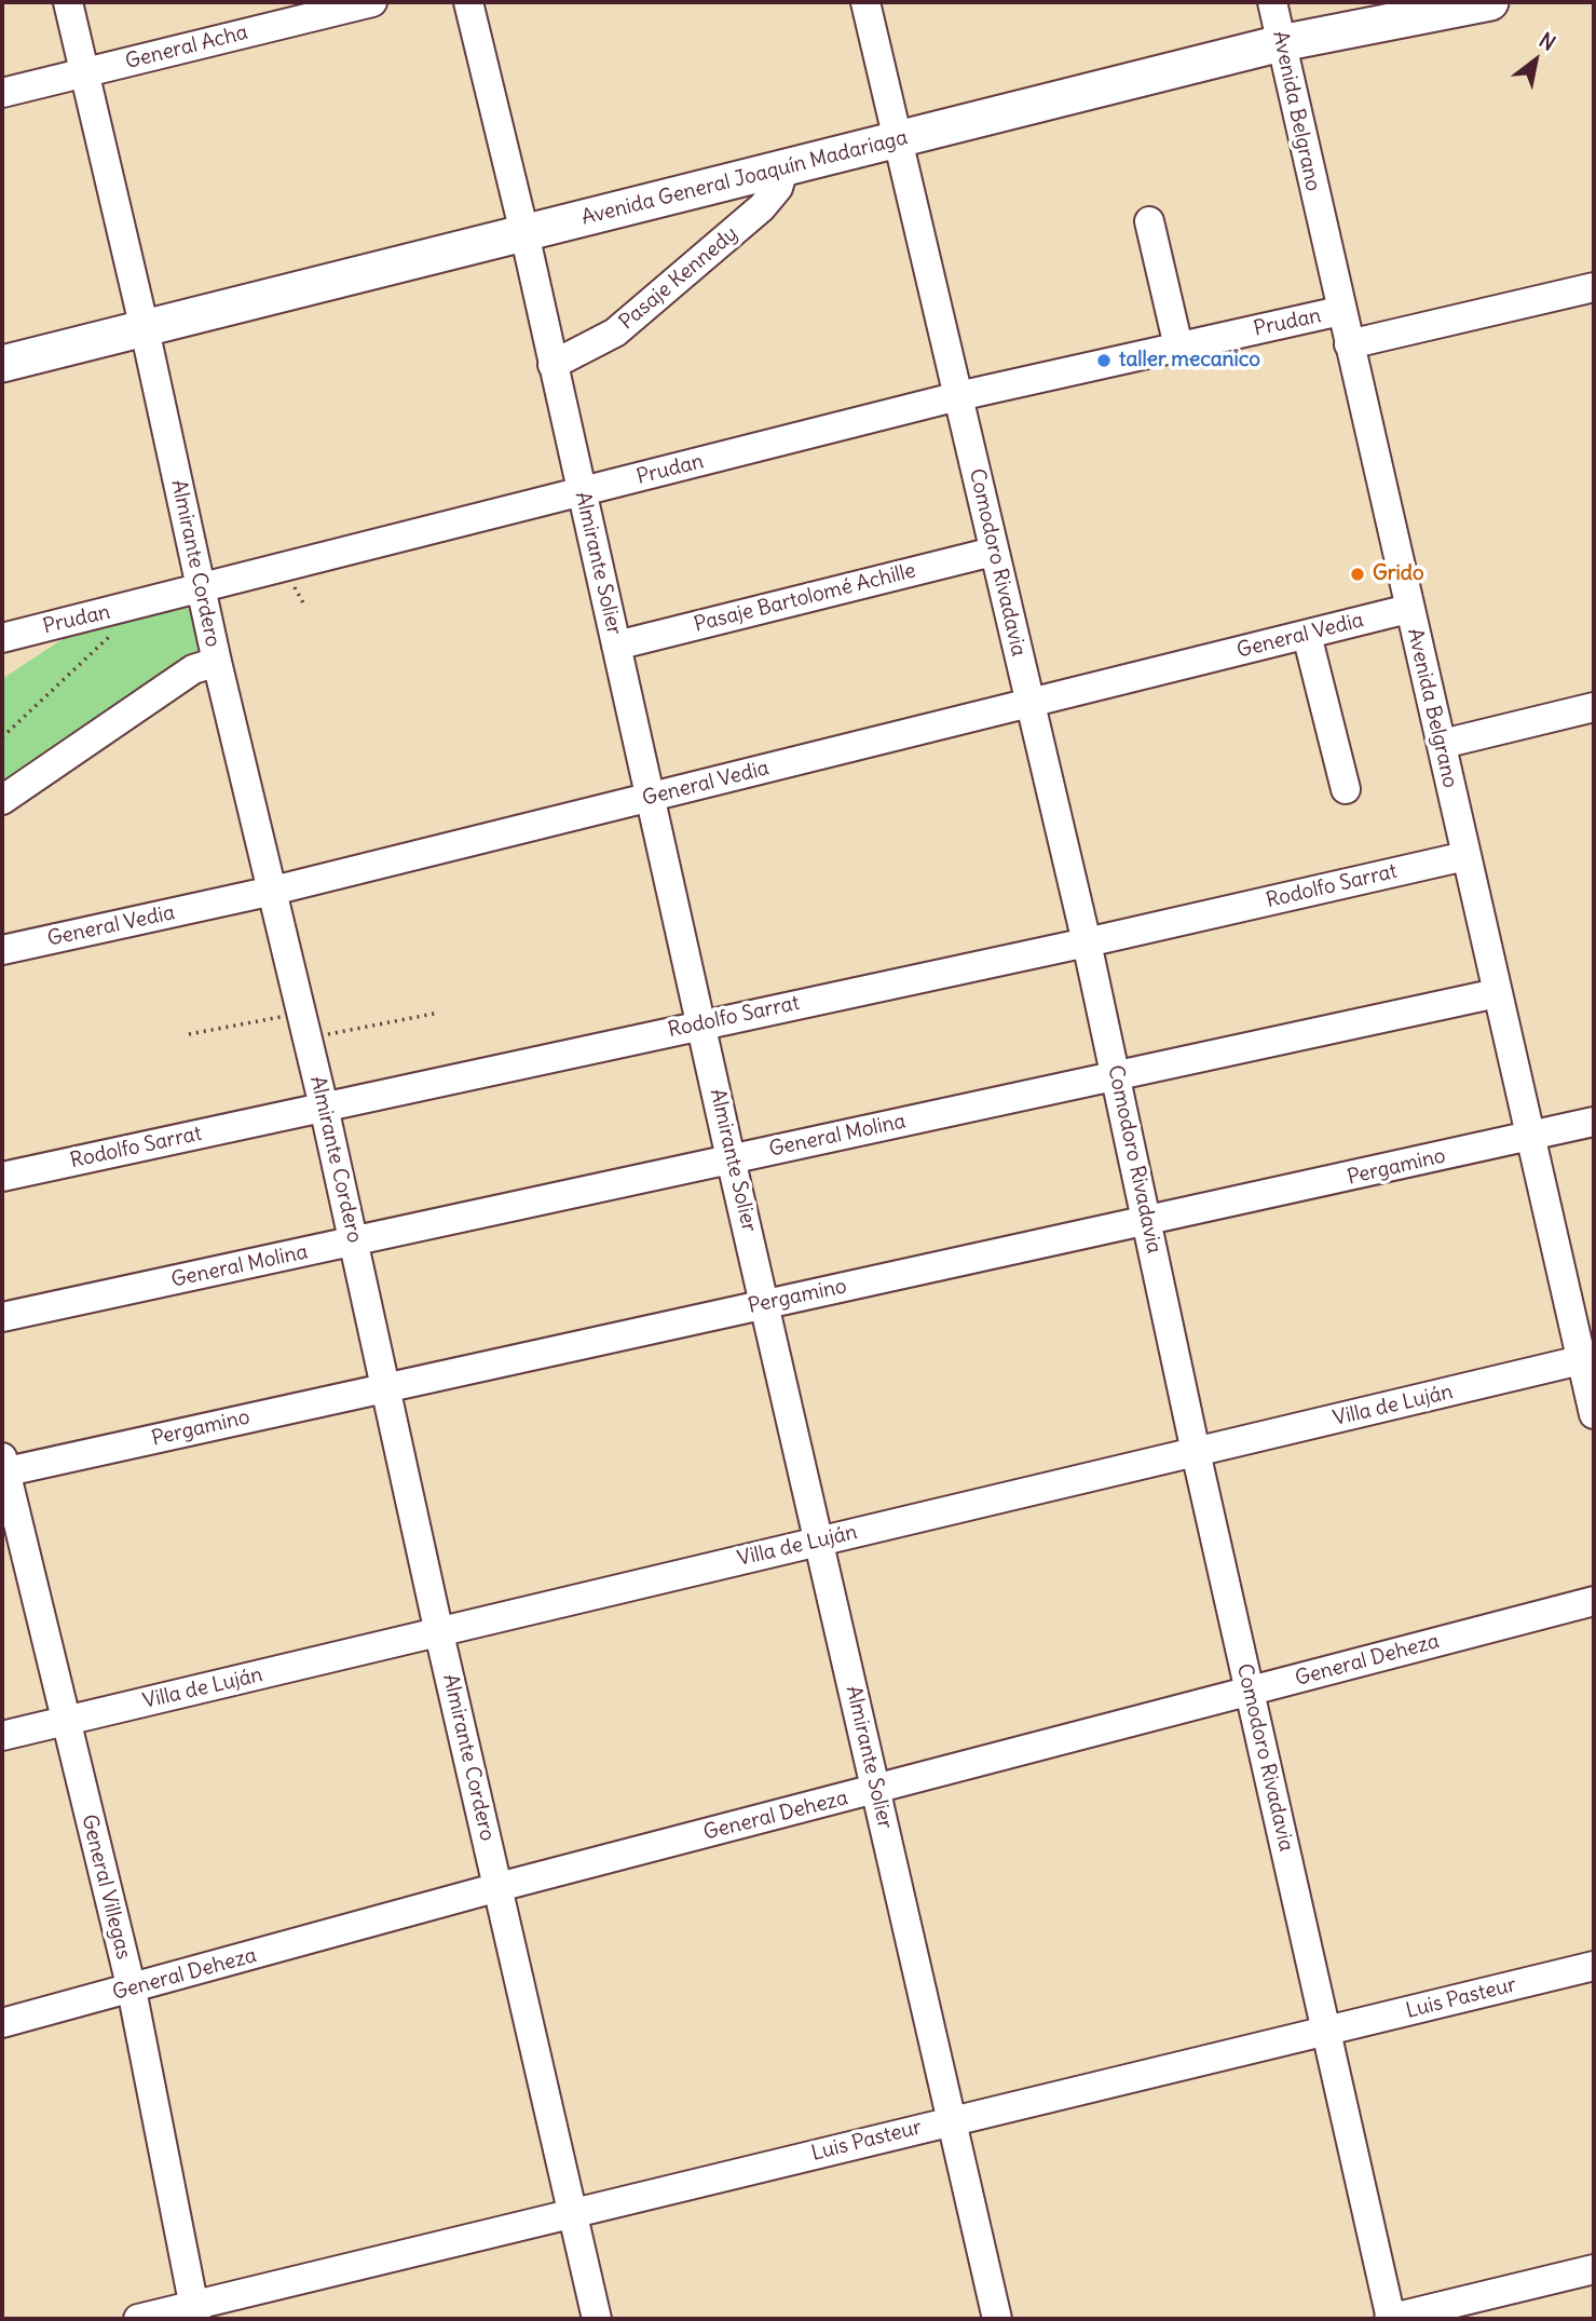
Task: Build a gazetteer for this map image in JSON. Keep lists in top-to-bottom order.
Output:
{
  "streets": {
    "main road": ["Avenida General Joaquín Madariaga"],
    "street": [
      "General Acha",
      "Avenida Belgrano",
      "Pasaje Kennedy",
      "Prudan",
      "Comodoro Rivadavia",
      "Almirante Cordero",
      "Almirante Solier",
      "Pasaje Bartolomé Achille",
      "General Vedia",
      "Rodolfo Sarrat",
      "General Molina",
      "Pergamino",
      "Villa de Luján",
      "General Deheza",
      "General Villegas",
      "Luis Pasteur"
    ]
  },
  "crossings": [
    ["General Acha", "Almirante Cordero"],
    ["Avenida Belgrano", "Avenida General Joaquín Madariaga"],
    ["Avenida Belgrano", "Prudan"],
    ["Avenida Belgrano", "General Vedia"],
    ["Avenida Belgrano", "Rodolfo Sarrat"],
    ["Avenida Belgrano", "General Molina"],
    ["Avenida Belgrano", "Pergamino"],
    ["Avenida Belgrano", "Villa de Luján"],
    ["Avenida General Joaquín Madariaga", "Pasaje Kennedy"],
    ["Avenida General Joaquín Madariaga", "Comodoro Rivadavia"],
    ["Avenida General Joaquín Madariaga", "Almirante Cordero"],
    ["Avenida General Joaquín Madariaga", "Almirante Solier"],
    ["Pasaje Kennedy", "Almirante Solier"],
    ["Prudan", "Comodoro Rivadavia"],
    ["Prudan", "Almirante Cordero"],
    ["Prudan", "Almirante Solier"],
    ["Comodoro Rivadavia", "Pasaje Bartolomé Achille"],
    ["Comodoro Rivadavia", "General Vedia"],
    ["Comodoro Rivadavia", "Rodolfo Sarrat"],
    ["Comodoro Rivadavia", "General Molina"],
    ["Comodoro Rivadavia", "Pergamino"],
    ["Comodoro Rivadavia", "Villa de Luján"],
    ["Comodoro Rivadavia", "General Deheza"],
    ["Comodoro Rivadavia", "Luis Pasteur"],
    ["Almirante Cordero", "General Vedia"],
    ["Almirante Cordero", "Rodolfo Sarrat"],
    ["Almirante Cordero", "General Molina"],
    ["Almirante Cordero", "Pergamino"],
    ["Almirante Cordero", "Villa de Luján"],
    ["Almirante Cordero", "General Deheza"],
    ["Almirante Cordero", "Luis Pasteur"],
    ["Almirante Solier", "Pasaje Bartolomé Achille"],
    ["Almirante Solier", "General Vedia"],
    ["Almirante Solier", "Rodolfo Sarrat"],
    ["Almirante Solier", "General Molina"],
    ["Almirante Solier", "Pergamino"],
    ["Almirante Solier", "Villa de Luján"],
    ["Almirante Solier", "General Deheza"],
    ["Almirante Solier", "Luis Pasteur"],
    ["Pergamino", "General Villegas"],
    ["Villa de Luján", "General Villegas"],
    ["General Deheza", "General Villegas"],
    ["General Villegas", "Luis Pasteur"]
  ],
  "places": ["taller mecanico", "Grido"],
  "north": "top right"
}
